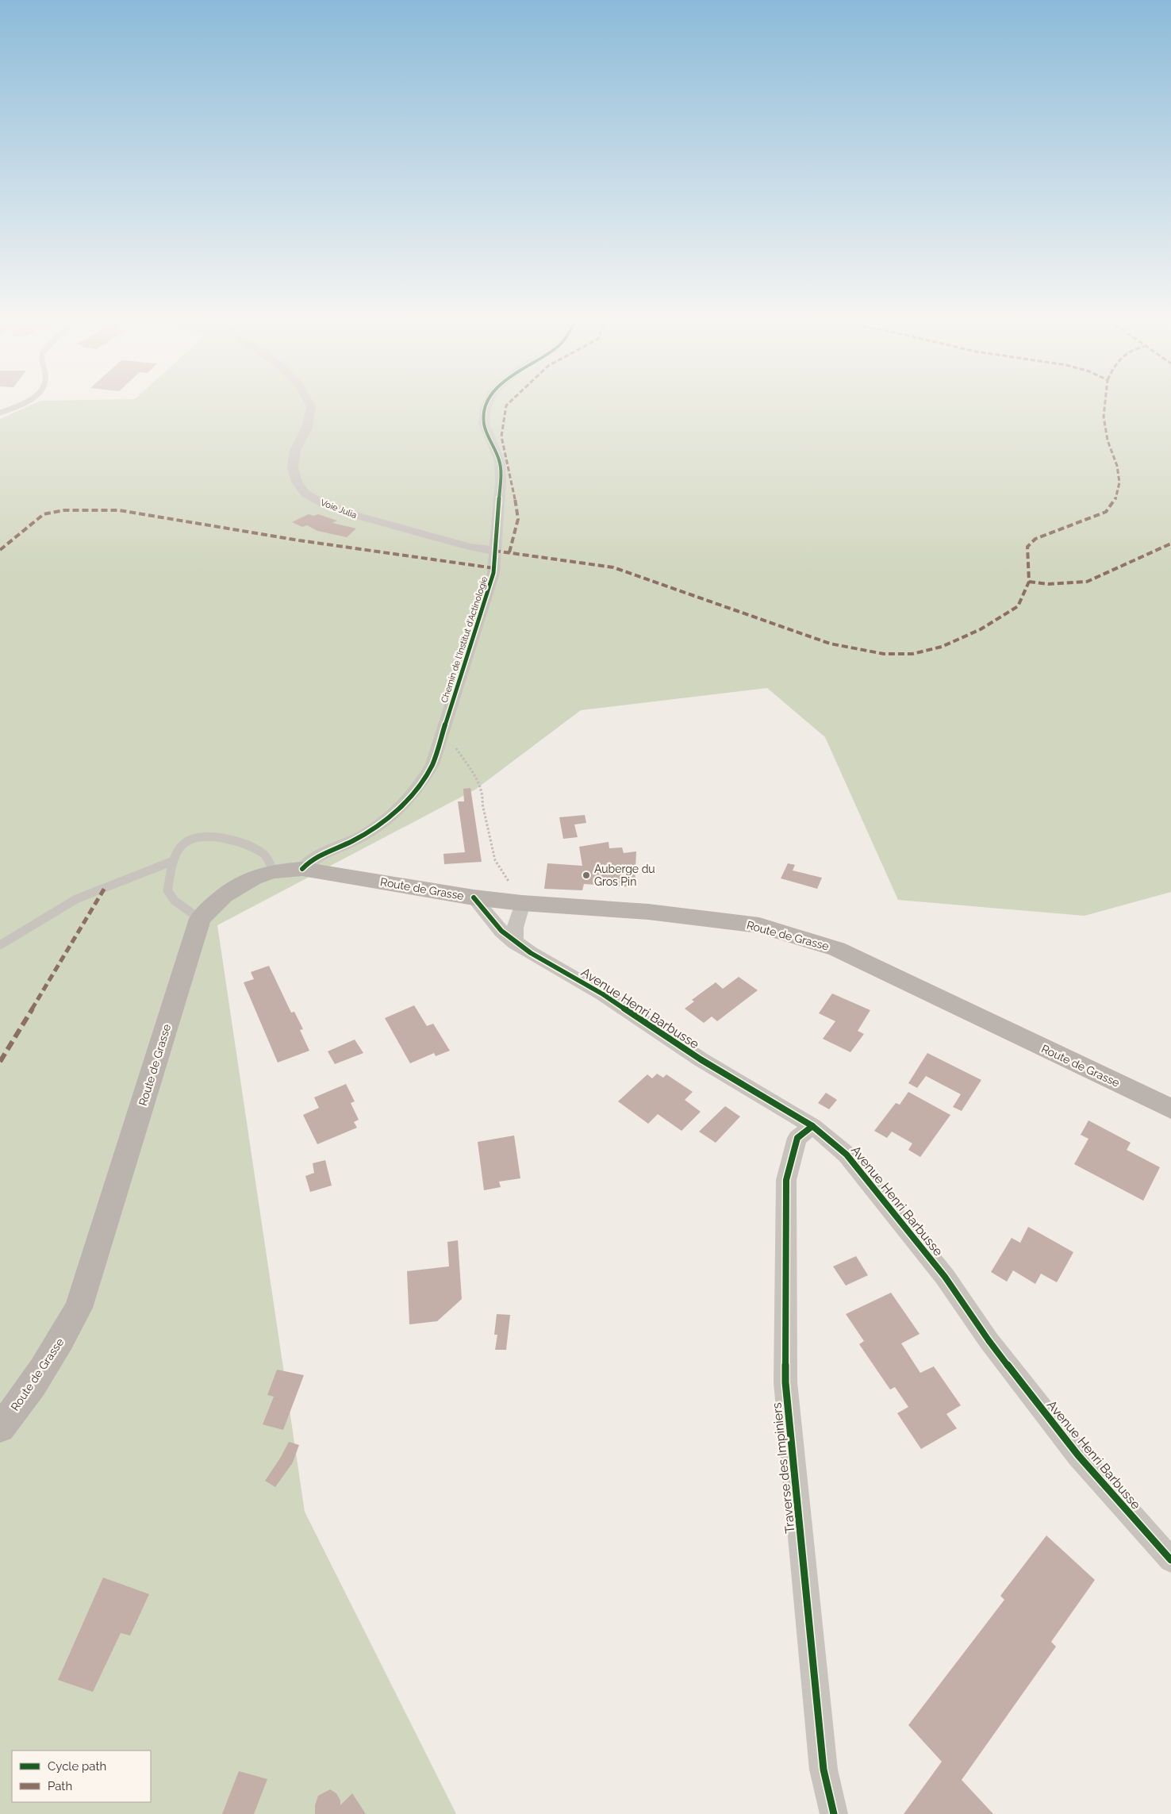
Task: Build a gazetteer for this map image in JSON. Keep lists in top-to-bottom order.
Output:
{
  "streets": {
    "main road": ["Route de Grasse"],
    "street": [
      "Voie Julia",
      "Chemin de l'Institut d'Actinologie",
      "Avenue Henri Barbusse",
      "Traverse des Impiniers"
    ]
  },
  "crossings": [
    ["Voie Julia", "Chemin de l'Institut d'Actinologie"],
    ["Chemin de l'Institut d'Actinologie", "Route de Grasse"],
    ["Route de Grasse", "Avenue Henri Barbusse"],
    ["Avenue Henri Barbusse", "Traverse des Impiniers"]
  ],
  "places": ["Auberge du Gros Pin"],
  "legend": ["Cycle path", "Path"]
}
